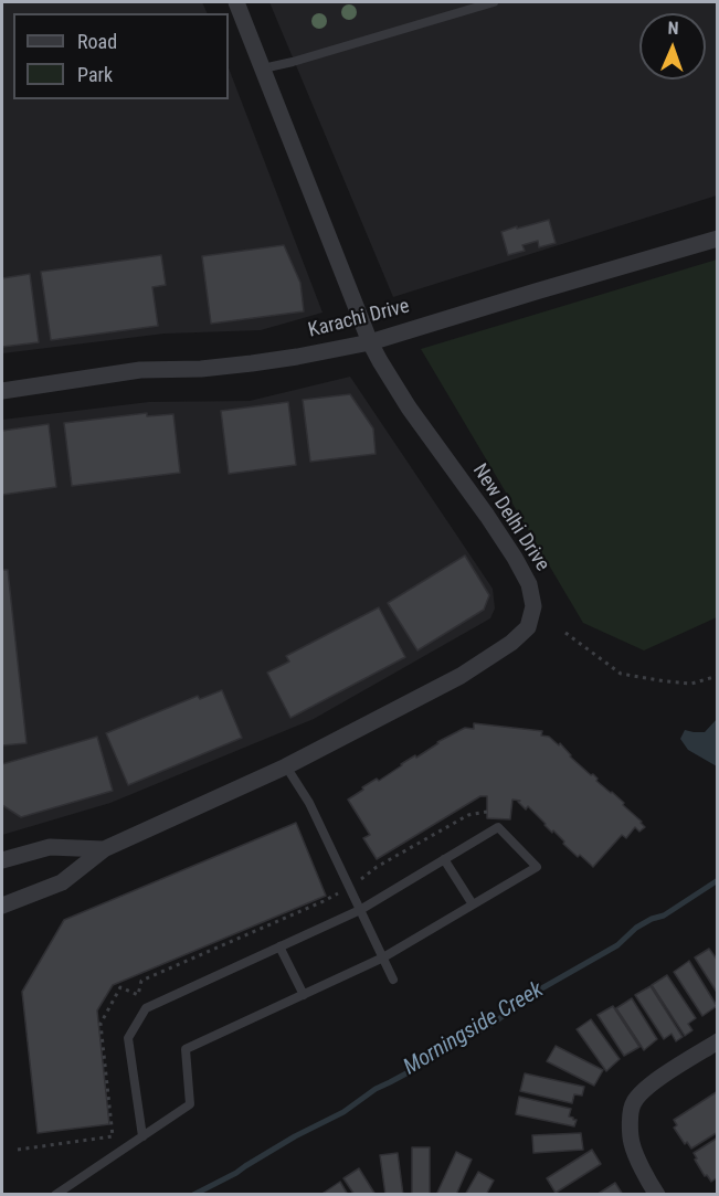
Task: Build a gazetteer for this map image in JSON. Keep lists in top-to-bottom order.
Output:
{
  "streets": {
    "street": ["Karachi Drive", "New Delhi Drive"]
  },
  "crossings": [
    ["Karachi Drive", "New Delhi Drive"]
  ],
  "water": ["Morningside Creek"],
  "legend": ["Road", "Park"],
  "north": "top"
}
